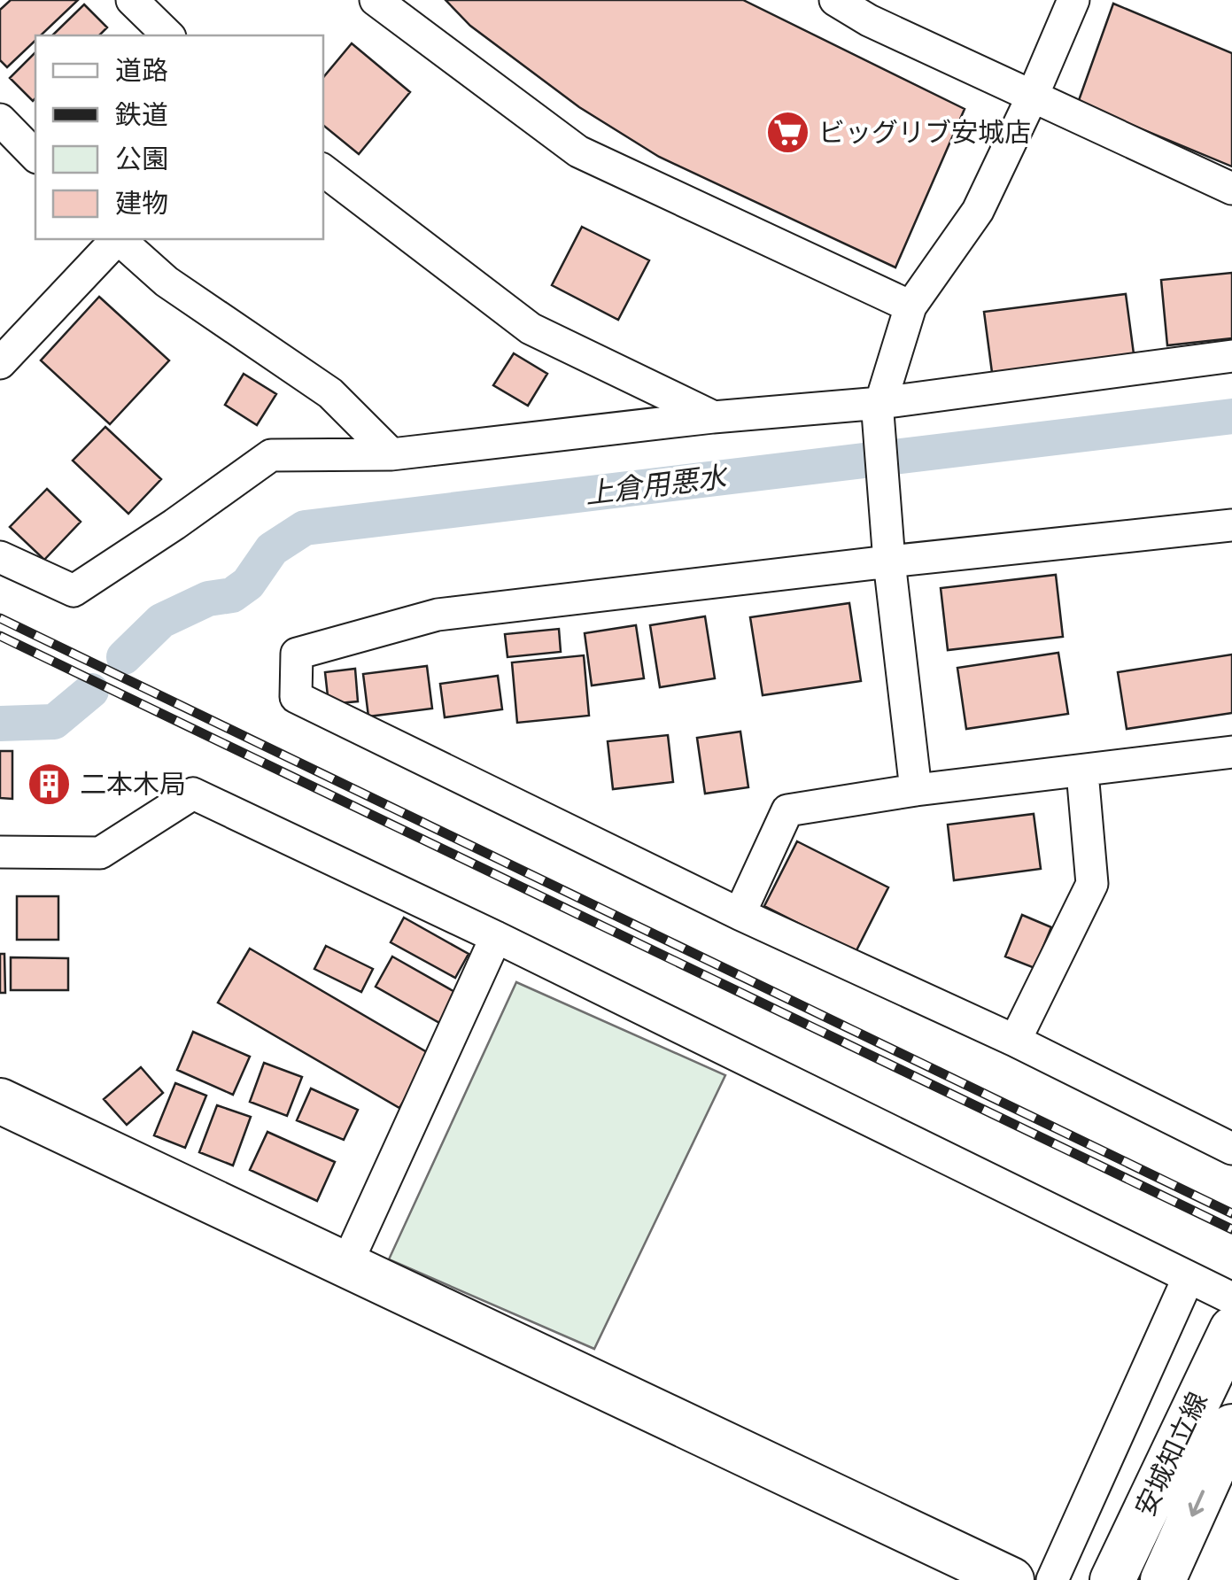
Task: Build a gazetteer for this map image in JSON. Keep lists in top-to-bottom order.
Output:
{
  "streets": {
    "street": ["安城知立線"]
  },
  "water": ["上倉用悪水"],
  "places": {
    "supermarket": ["ビッグリブ安城店"],
    "building": ["二本木局"]
  },
  "legend": [
    "道路",
    "鉄道",
    "公園",
    "建物"
  ]
}
